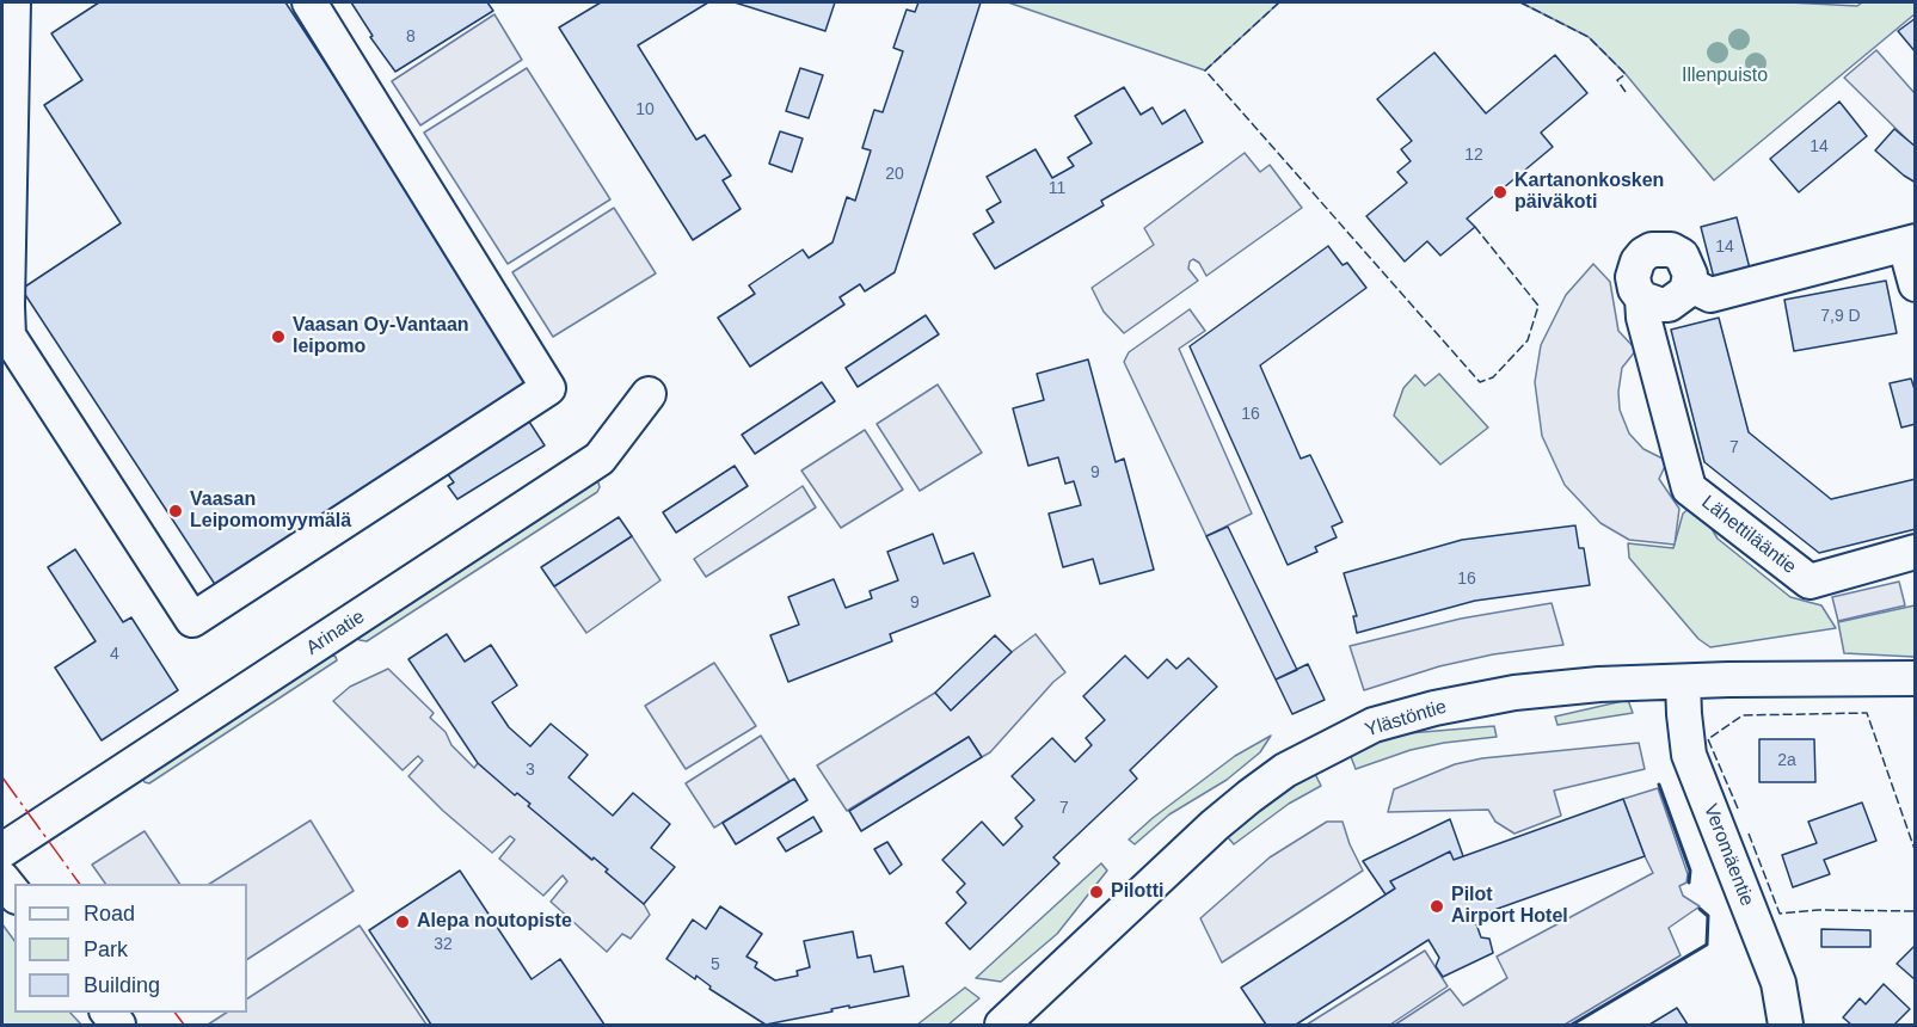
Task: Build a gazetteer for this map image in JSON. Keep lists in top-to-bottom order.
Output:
{
  "streets": {
    "street": [
      "Lähettilääntie",
      "Arinatie",
      "Ylästöntie",
      "Veromäentie"
    ]
  },
  "crossings": [
    ["Ylästöntie", "Veromäentie"]
  ],
  "parks": ["Illenpuisto"],
  "places": [
    "Kartanonkosken päiväkoti",
    "Vaasan Oy-Vantaan leipomo",
    "Vaasan Leipomomyymälä",
    "Pilotti",
    "Pilot Airport Hotel",
    "Alepa noutopiste"
  ],
  "house_numbers": [
    "8",
    "10",
    "14",
    "12",
    "20",
    "11",
    "14",
    "7,9 D",
    "16",
    "7",
    "9",
    "16",
    "9",
    "4",
    "2a",
    "3",
    "7",
    "32",
    "5"
  ],
  "legend": ["Road", "Park", "Building"]
}
